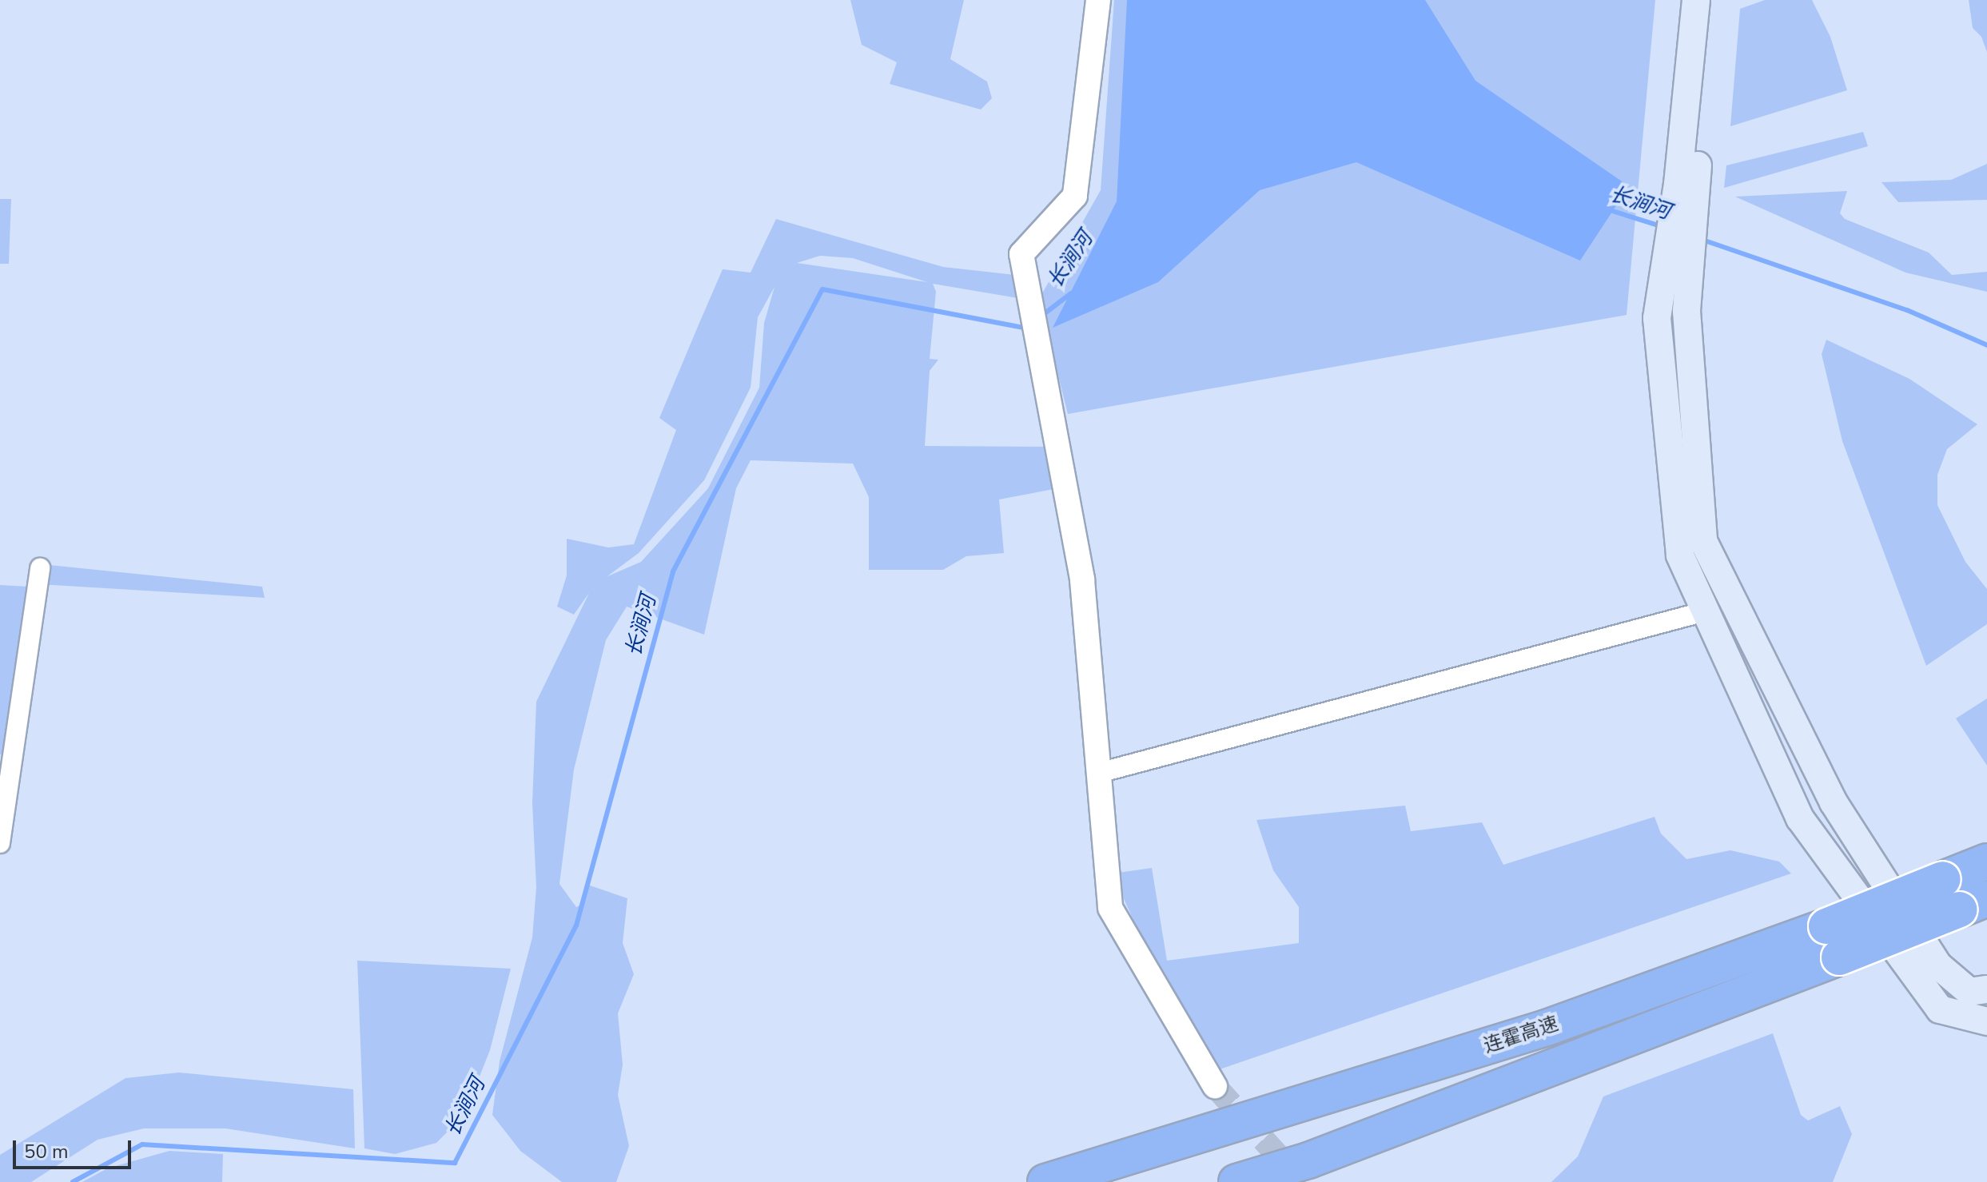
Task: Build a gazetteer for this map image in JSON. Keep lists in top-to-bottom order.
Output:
{
  "streets": {
    "highway": ["连霍高速"]
  },
  "water": ["长涧河"],
  "scale_bar": "50 m"
}
